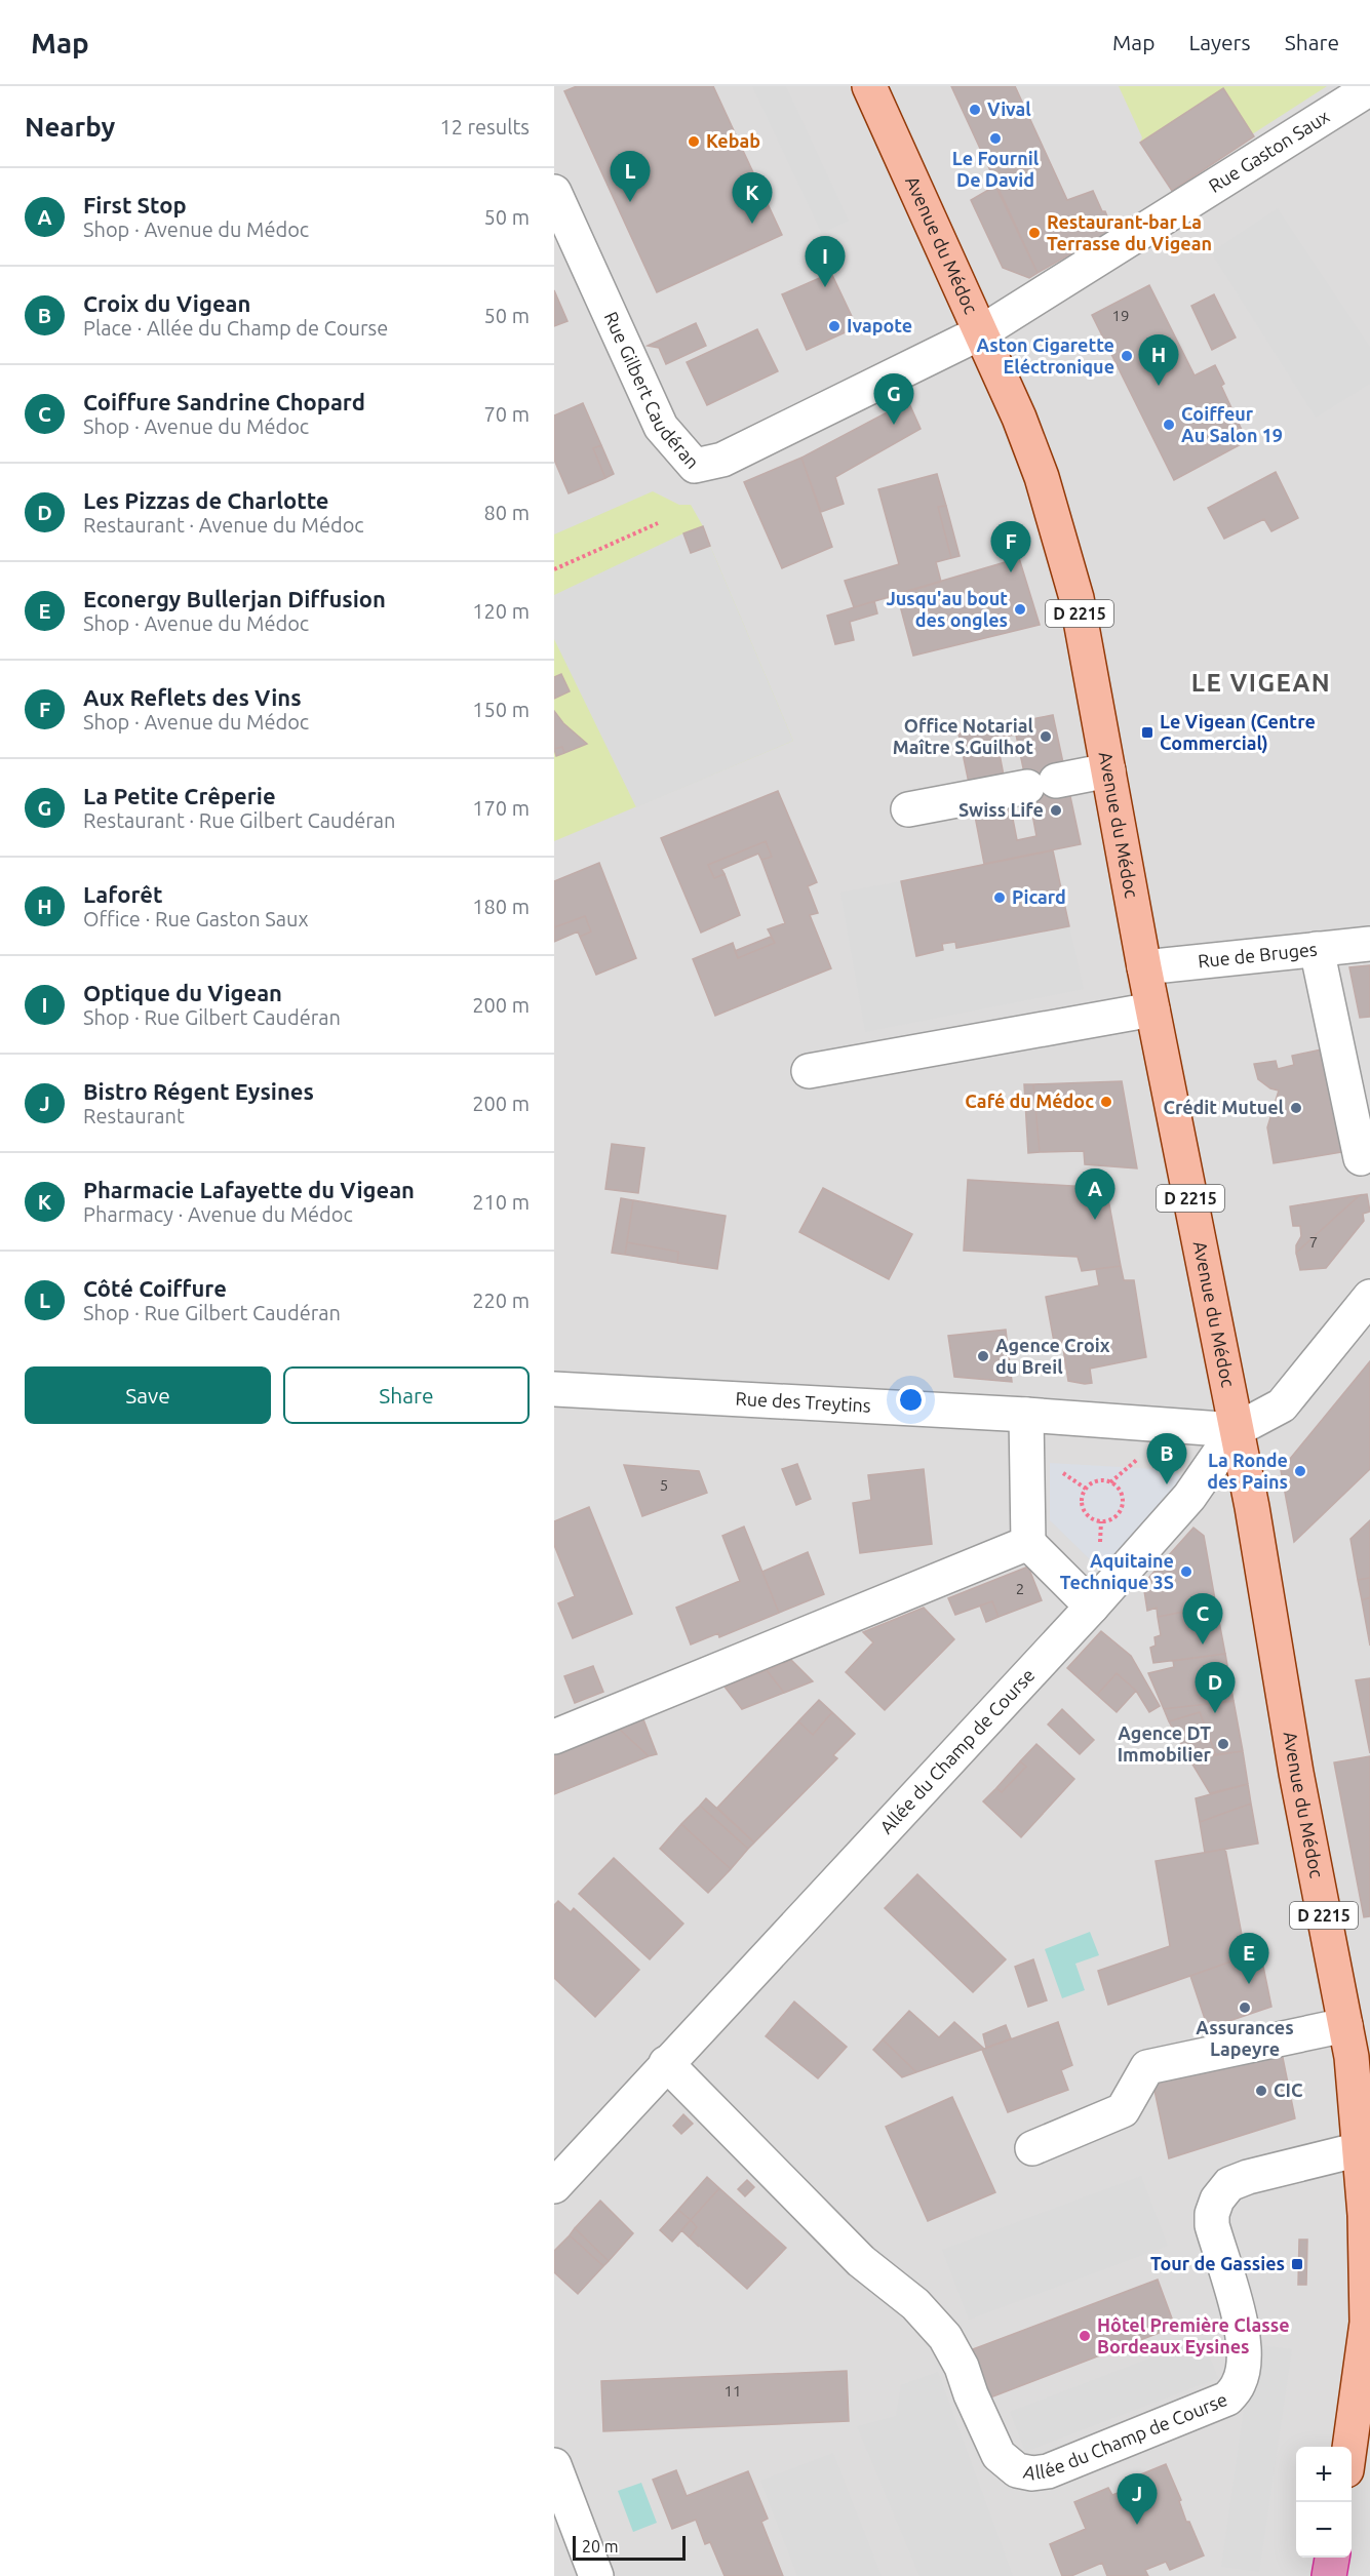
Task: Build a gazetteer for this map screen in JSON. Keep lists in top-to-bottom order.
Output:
{
  "streets": {
    "main road": ["Avenue du Médoc", "D 2215"],
    "street": [
      "Rue Gaston Saux",
      "Rue Gilbert Caudéran",
      "Rue de Bruges",
      "Rue des Treytins",
      "Allée du Champ de Course"
    ]
  },
  "crossings": [
    ["Rue Gaston Saux", "Avenue du Médoc"],
    ["Rue Gaston Saux", "Rue Gilbert Caudéran"],
    ["Avenue du Médoc", "Rue Gilbert Caudéran"],
    ["Avenue du Médoc", "D 2215"],
    ["Avenue du Médoc", "Rue de Bruges"],
    ["Avenue du Médoc", "Rue des Treytins"],
    ["Avenue du Médoc", "Allée du Champ de Course"],
    ["Rue des Treytins", "Allée du Champ de Course"]
  ],
  "districts": ["LE VIGEAN"],
  "places": {
    "other": [
      "Vival",
      "Le Fournil De David",
      "Kebab",
      "Restaurant-bar La Terrasse du Vigean",
      "Ivapote",
      "Aston Cigarette Eléctronique",
      "Coiffeur Au Salon 19",
      "Jusqu'au bout des ongles",
      "Office Notarial Maître S.Guilhot",
      "Swiss Life",
      "Picard",
      "Café du Médoc",
      "Crédit Mutuel",
      "Agence Croix du Breil",
      "La Ronde des Pains",
      "Aquitaine Technique 3S",
      "Agence DT Immobilier",
      "Assurances Lapeyre",
      "CIC",
      "Hôtel Première Classe Bordeaux Eysines"
    ],
    "transit": ["Le Vigean (Centre Commercial)", "Tour de Gassies"]
  },
  "house_numbers": [
    "19",
    "7",
    "5",
    "2",
    "11"
  ],
  "scale_bar": "20 m",
  "page": {
    "header": "Map",
    "nav": ["Map", "Layers", "Share"],
    "heading": ["Nearby", "12 results"],
    "pins": [
      "L",
      "K",
      "I",
      "H",
      "G",
      "F",
      "A",
      "B",
      "C",
      "D",
      "E",
      "J"
    ],
    "list": [
      {
        "mark": "A",
        "name": "First Stop",
        "note": "Shop · Avenue du Médoc",
        "value": "50 m"
      },
      {
        "mark": "B",
        "name": "Croix du Vigean",
        "note": "Place · Allée du Champ de Course",
        "value": "50 m"
      },
      {
        "mark": "C",
        "name": "Coiffure Sandrine Chopard",
        "note": "Shop · Avenue du Médoc",
        "value": "70 m"
      },
      {
        "mark": "D",
        "name": "Les Pizzas de Charlotte",
        "note": "Restaurant · Avenue du Médoc",
        "value": "80 m"
      },
      {
        "mark": "E",
        "name": "Econergy Bullerjan Diffusion",
        "note": "Shop · Avenue du Médoc",
        "value": "120 m"
      },
      {
        "mark": "F",
        "name": "Aux Reflets des Vins",
        "note": "Shop · Avenue du Médoc",
        "value": "150 m"
      },
      {
        "mark": "G",
        "name": "La Petite Crêperie",
        "note": "Restaurant · Rue Gilbert Caudéran",
        "value": "170 m"
      },
      {
        "mark": "H",
        "name": "Laforêt",
        "note": "Office · Rue Gaston Saux",
        "value": "180 m"
      },
      {
        "mark": "I",
        "name": "Optique du Vigean",
        "note": "Shop · Rue Gilbert Caudéran",
        "value": "200 m"
      },
      {
        "mark": "J",
        "name": "Bistro Régent Eysines",
        "note": "Restaurant",
        "value": "200 m"
      },
      {
        "mark": "K",
        "name": "Pharmacie Lafayette du Vigean",
        "note": "Pharmacy · Avenue du Médoc",
        "value": "210 m"
      },
      {
        "mark": "L",
        "name": "Côté Coiffure",
        "note": "Shop · Rue Gilbert Caudéran",
        "value": "220 m"
      }
    ],
    "buttons": ["Save", "Share"],
    "map_buttons": ["+", "−"],
    "scale": "20 m"
  }
}
